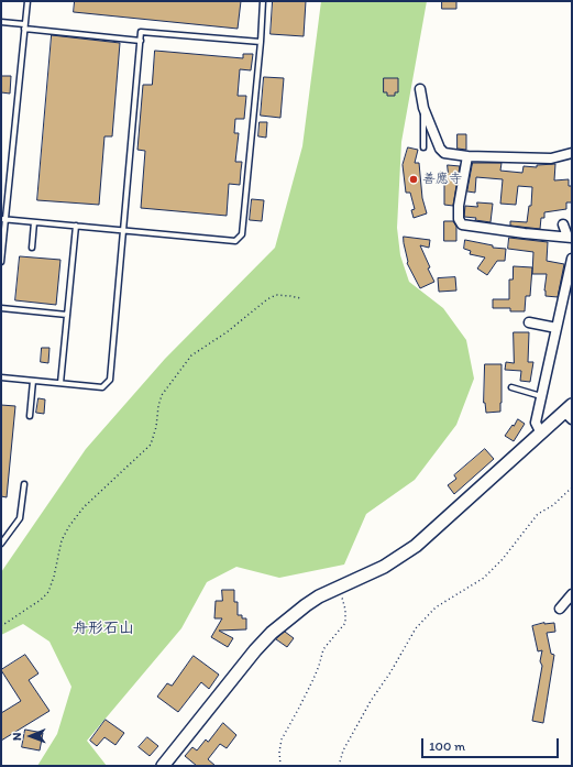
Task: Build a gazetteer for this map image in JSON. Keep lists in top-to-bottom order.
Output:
{
  "districts": ["舟形石山"],
  "places": ["善應寺"],
  "scale_bar": "100 m",
  "north": "left"
}
